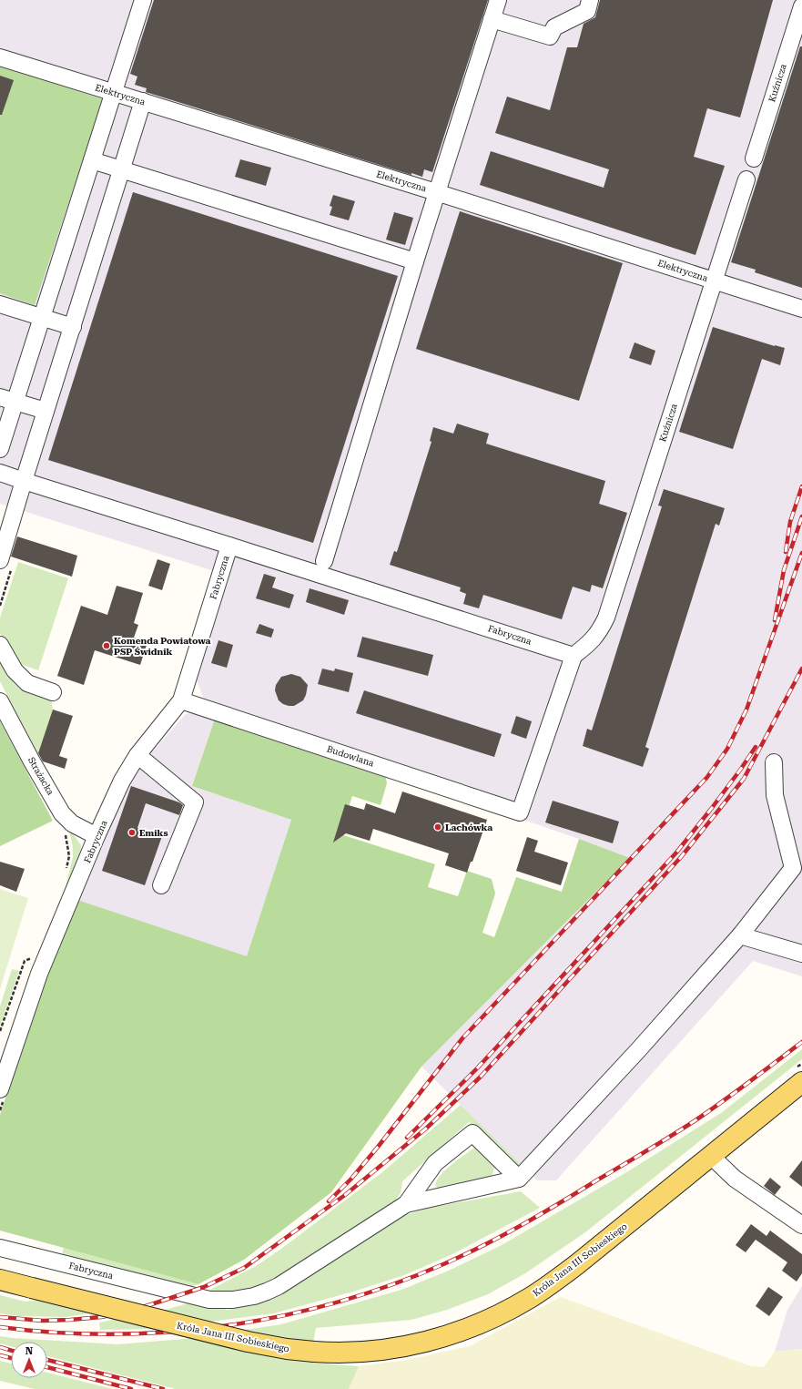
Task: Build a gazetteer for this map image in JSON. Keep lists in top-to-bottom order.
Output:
{
  "streets": {
    "main road": ["Króla Jana III Sobieskiego"],
    "street": [
      "Kuźnicza",
      "Elektryczna",
      "Fabryczna",
      "Budowlana",
      "Strażacka"
    ]
  },
  "crossings": [
    ["Kuźnicza", "Elektryczna"],
    ["Kuźnicza", "Fabryczna"],
    ["Kuźnicza", "Budowlana"],
    ["Fabryczna", "Budowlana"],
    ["Fabryczna", "Strażacka"]
  ],
  "places": ["Komenda Powiatowa PSP Świdnik", "Lachówka", "Emiks"],
  "north": "top"
}
